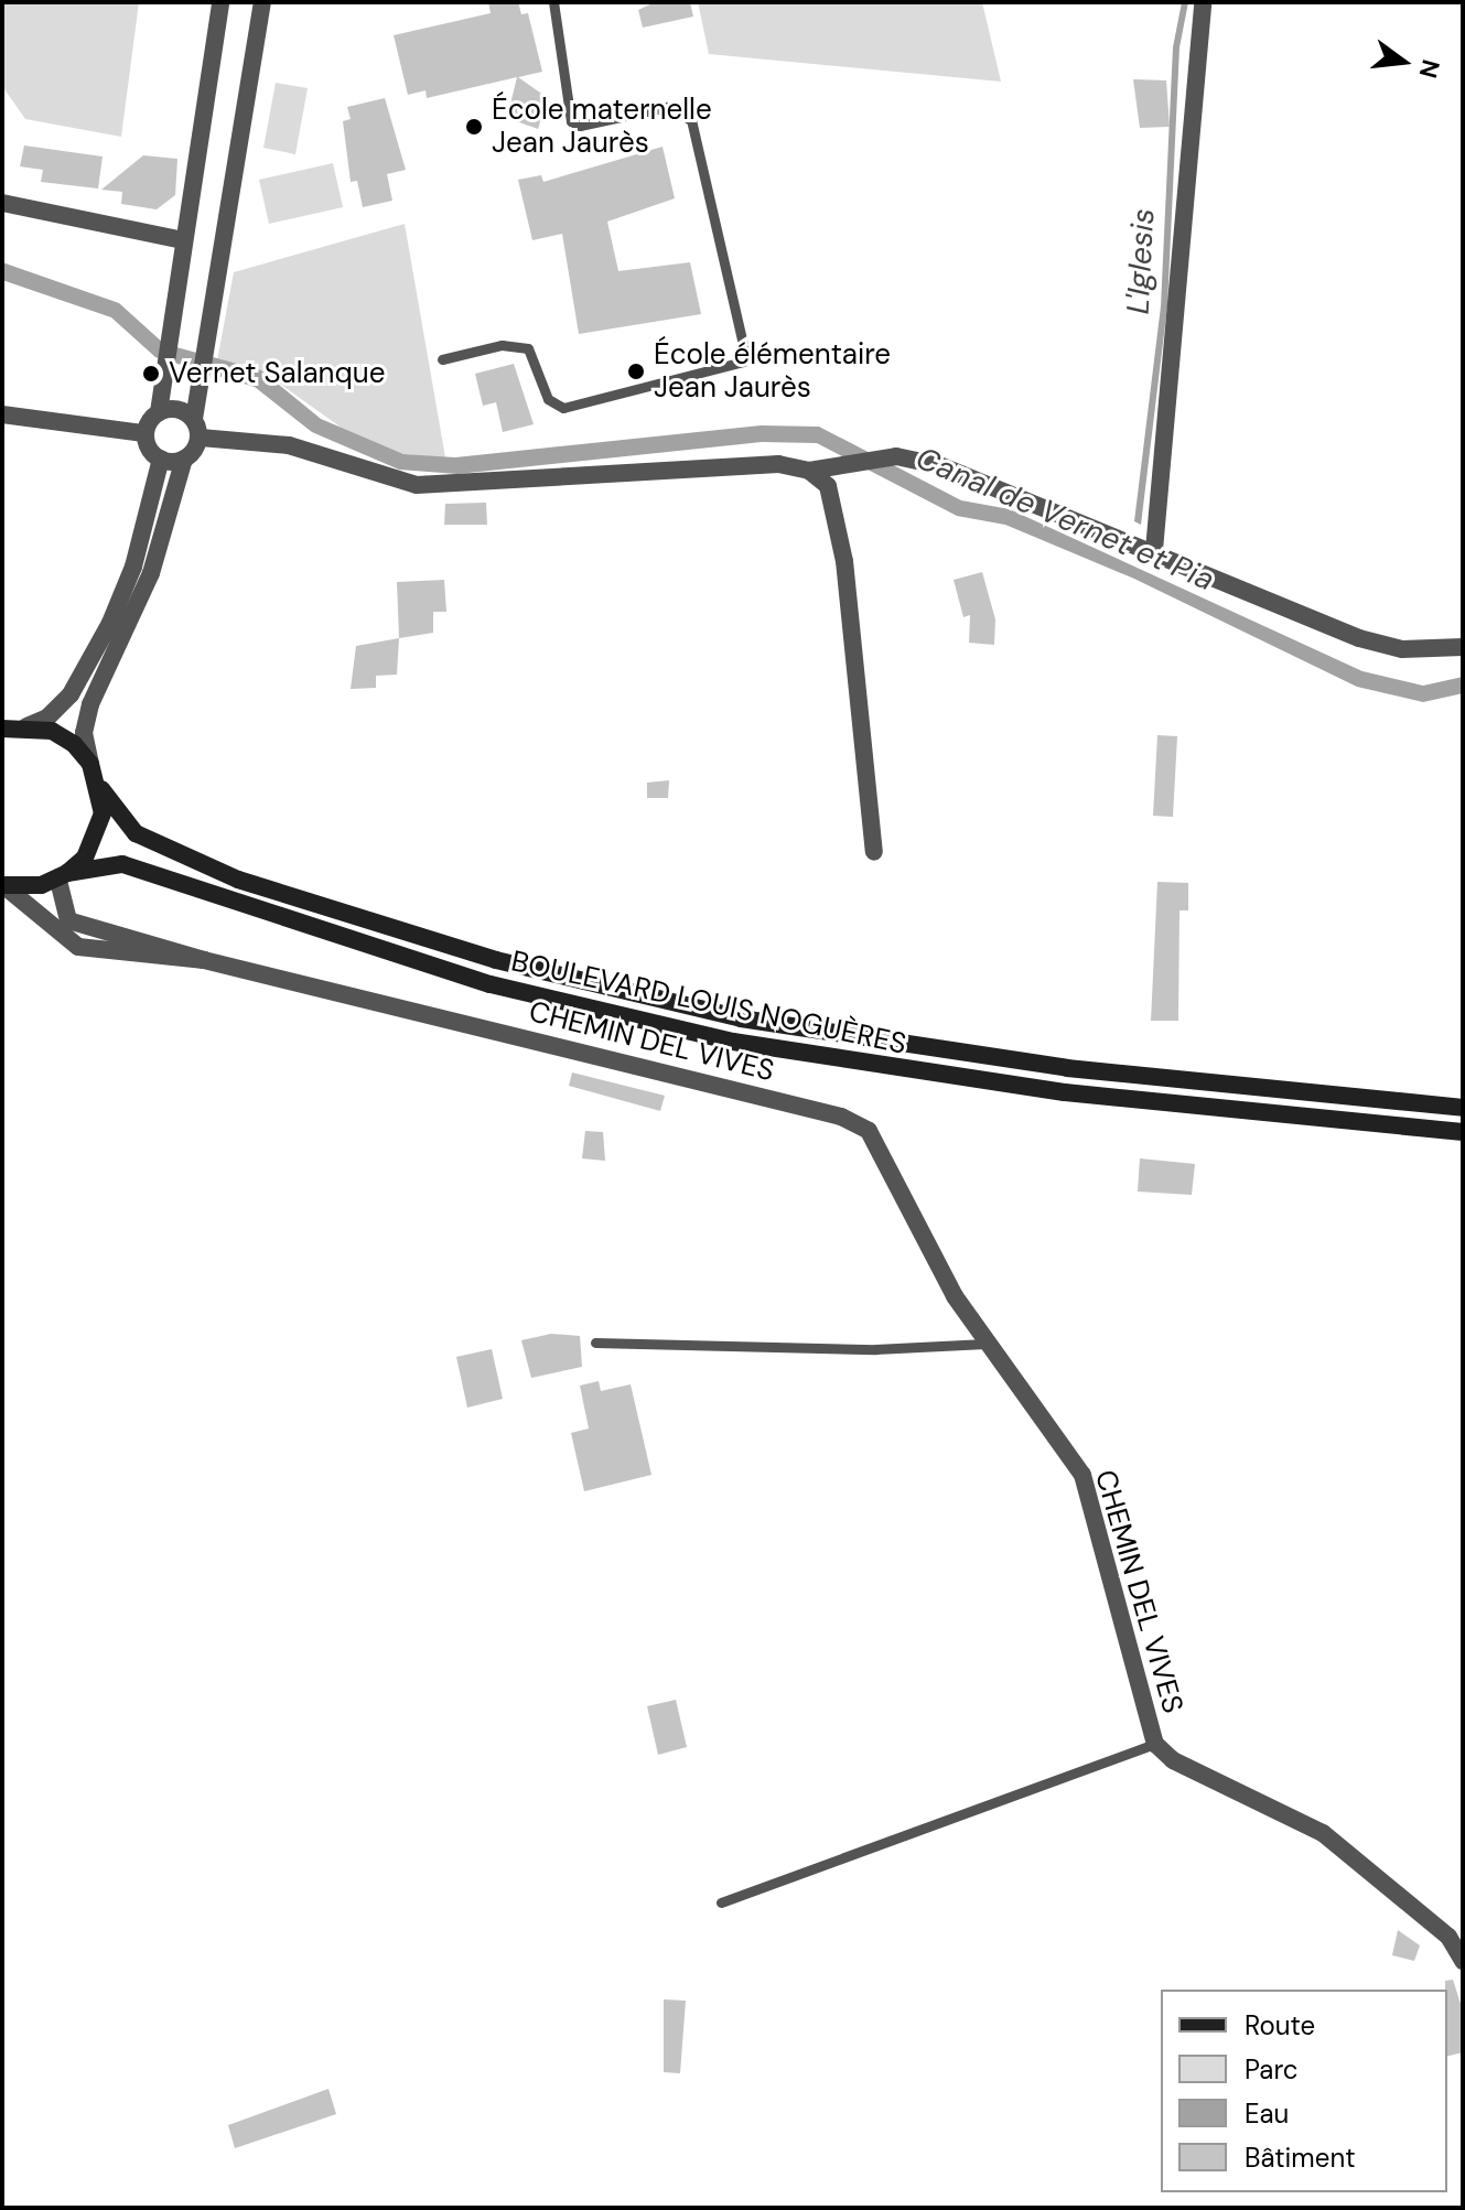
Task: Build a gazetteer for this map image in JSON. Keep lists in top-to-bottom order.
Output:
{
  "streets": {
    "main road": ["BOULEVARD LOUIS NOGUÈRES"],
    "street": ["CHEMIN DEL VIVES"]
  },
  "crossings": [
    ["BOULEVARD LOUIS NOGUÈRES", "CHEMIN DEL VIVES"]
  ],
  "water": ["L'Iglesis", "Canal de Vernet et Pia"],
  "places": ["École maternelle Jean Jaurès", "École élémentaire Jean Jaurès", "Vernet Salanque"],
  "legend": [
    "Route",
    "Parc",
    "Eau",
    "Bâtiment"
  ],
  "north": "right"
}
